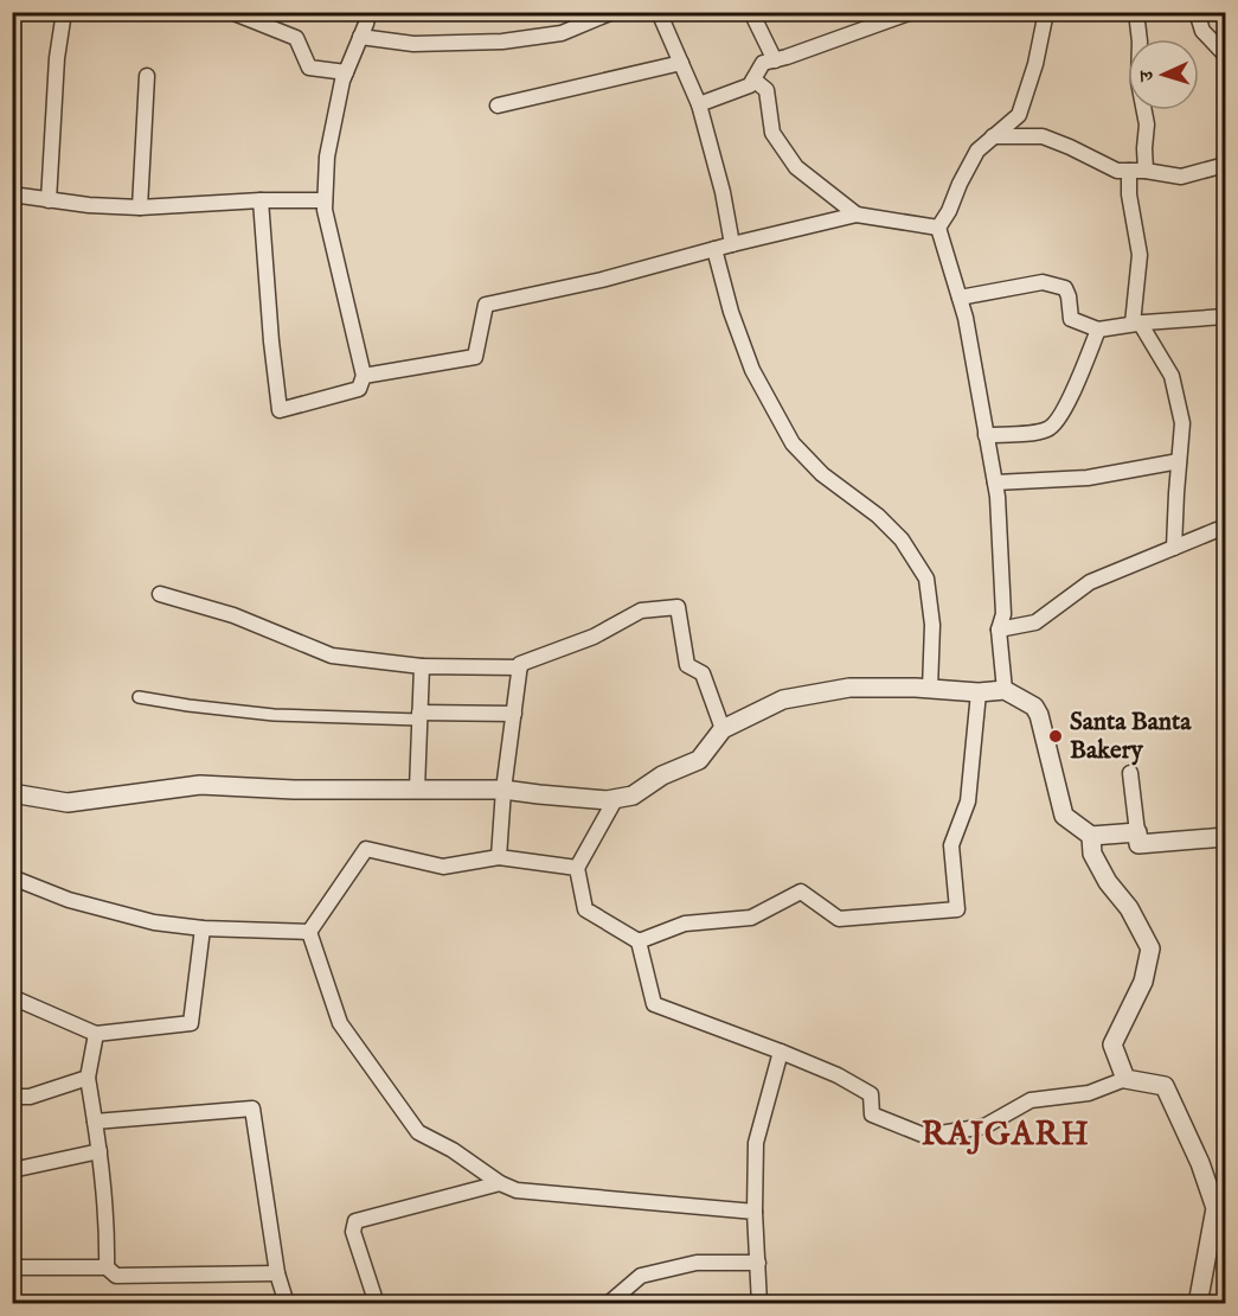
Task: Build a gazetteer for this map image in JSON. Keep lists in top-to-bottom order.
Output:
{
  "districts": ["RAJGARH"],
  "places": ["Santa Banta Bakery"],
  "north": "left"
}
